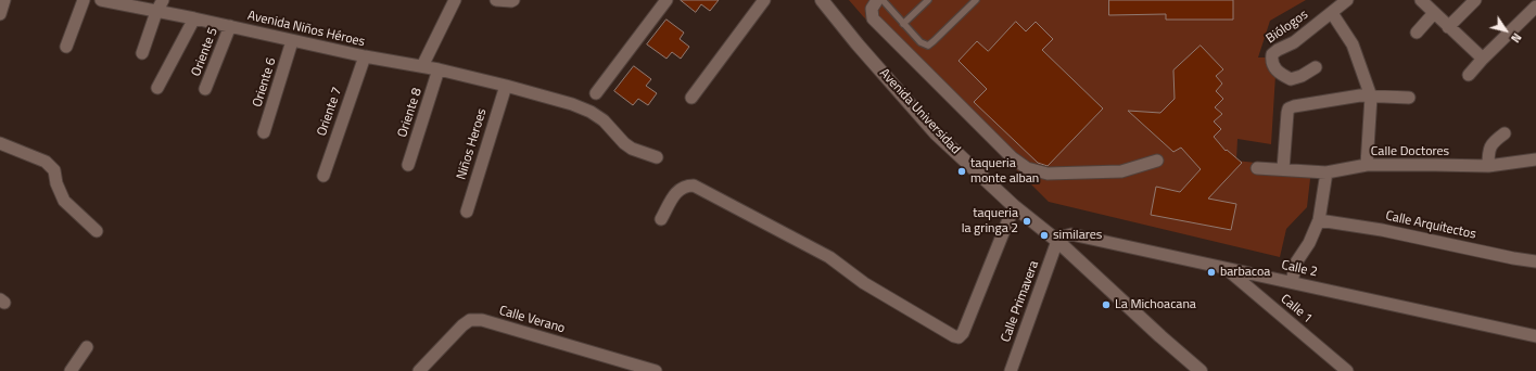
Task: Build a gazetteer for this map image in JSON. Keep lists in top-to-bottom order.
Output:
{
  "streets": {
    "street": [
      "Biólogos",
      "Avenida Niños Héroes",
      "Oriente 5",
      "Oriente 6",
      "Oriente 7",
      "Avenida Universidad",
      "Oriente 8",
      "Niños Heroes",
      "Calle Doctores",
      "Calle Arquitectos",
      "Calle 2",
      "Calle Primavera",
      "Calle 1",
      "Calle Verano"
    ]
  },
  "crossings": [
    ["Avenida Niños Héroes", "Oriente 5"],
    ["Avenida Niños Héroes", "Oriente 6"],
    ["Avenida Niños Héroes", "Oriente 7"],
    ["Avenida Niños Héroes", "Oriente 8"],
    ["Avenida Niños Héroes", "Niños Heroes"],
    ["Avenida Universidad", "Calle 2"],
    ["Avenida Universidad", "Calle Primavera"],
    ["Calle 2", "Calle Primavera"],
    ["Calle 2", "Calle 1"]
  ],
  "places": [
    "taqueria monte alban",
    "taqueria la gringa 2",
    "similares",
    "barbacoa",
    "La Michoacana"
  ],
  "north": "bottom right"
}
